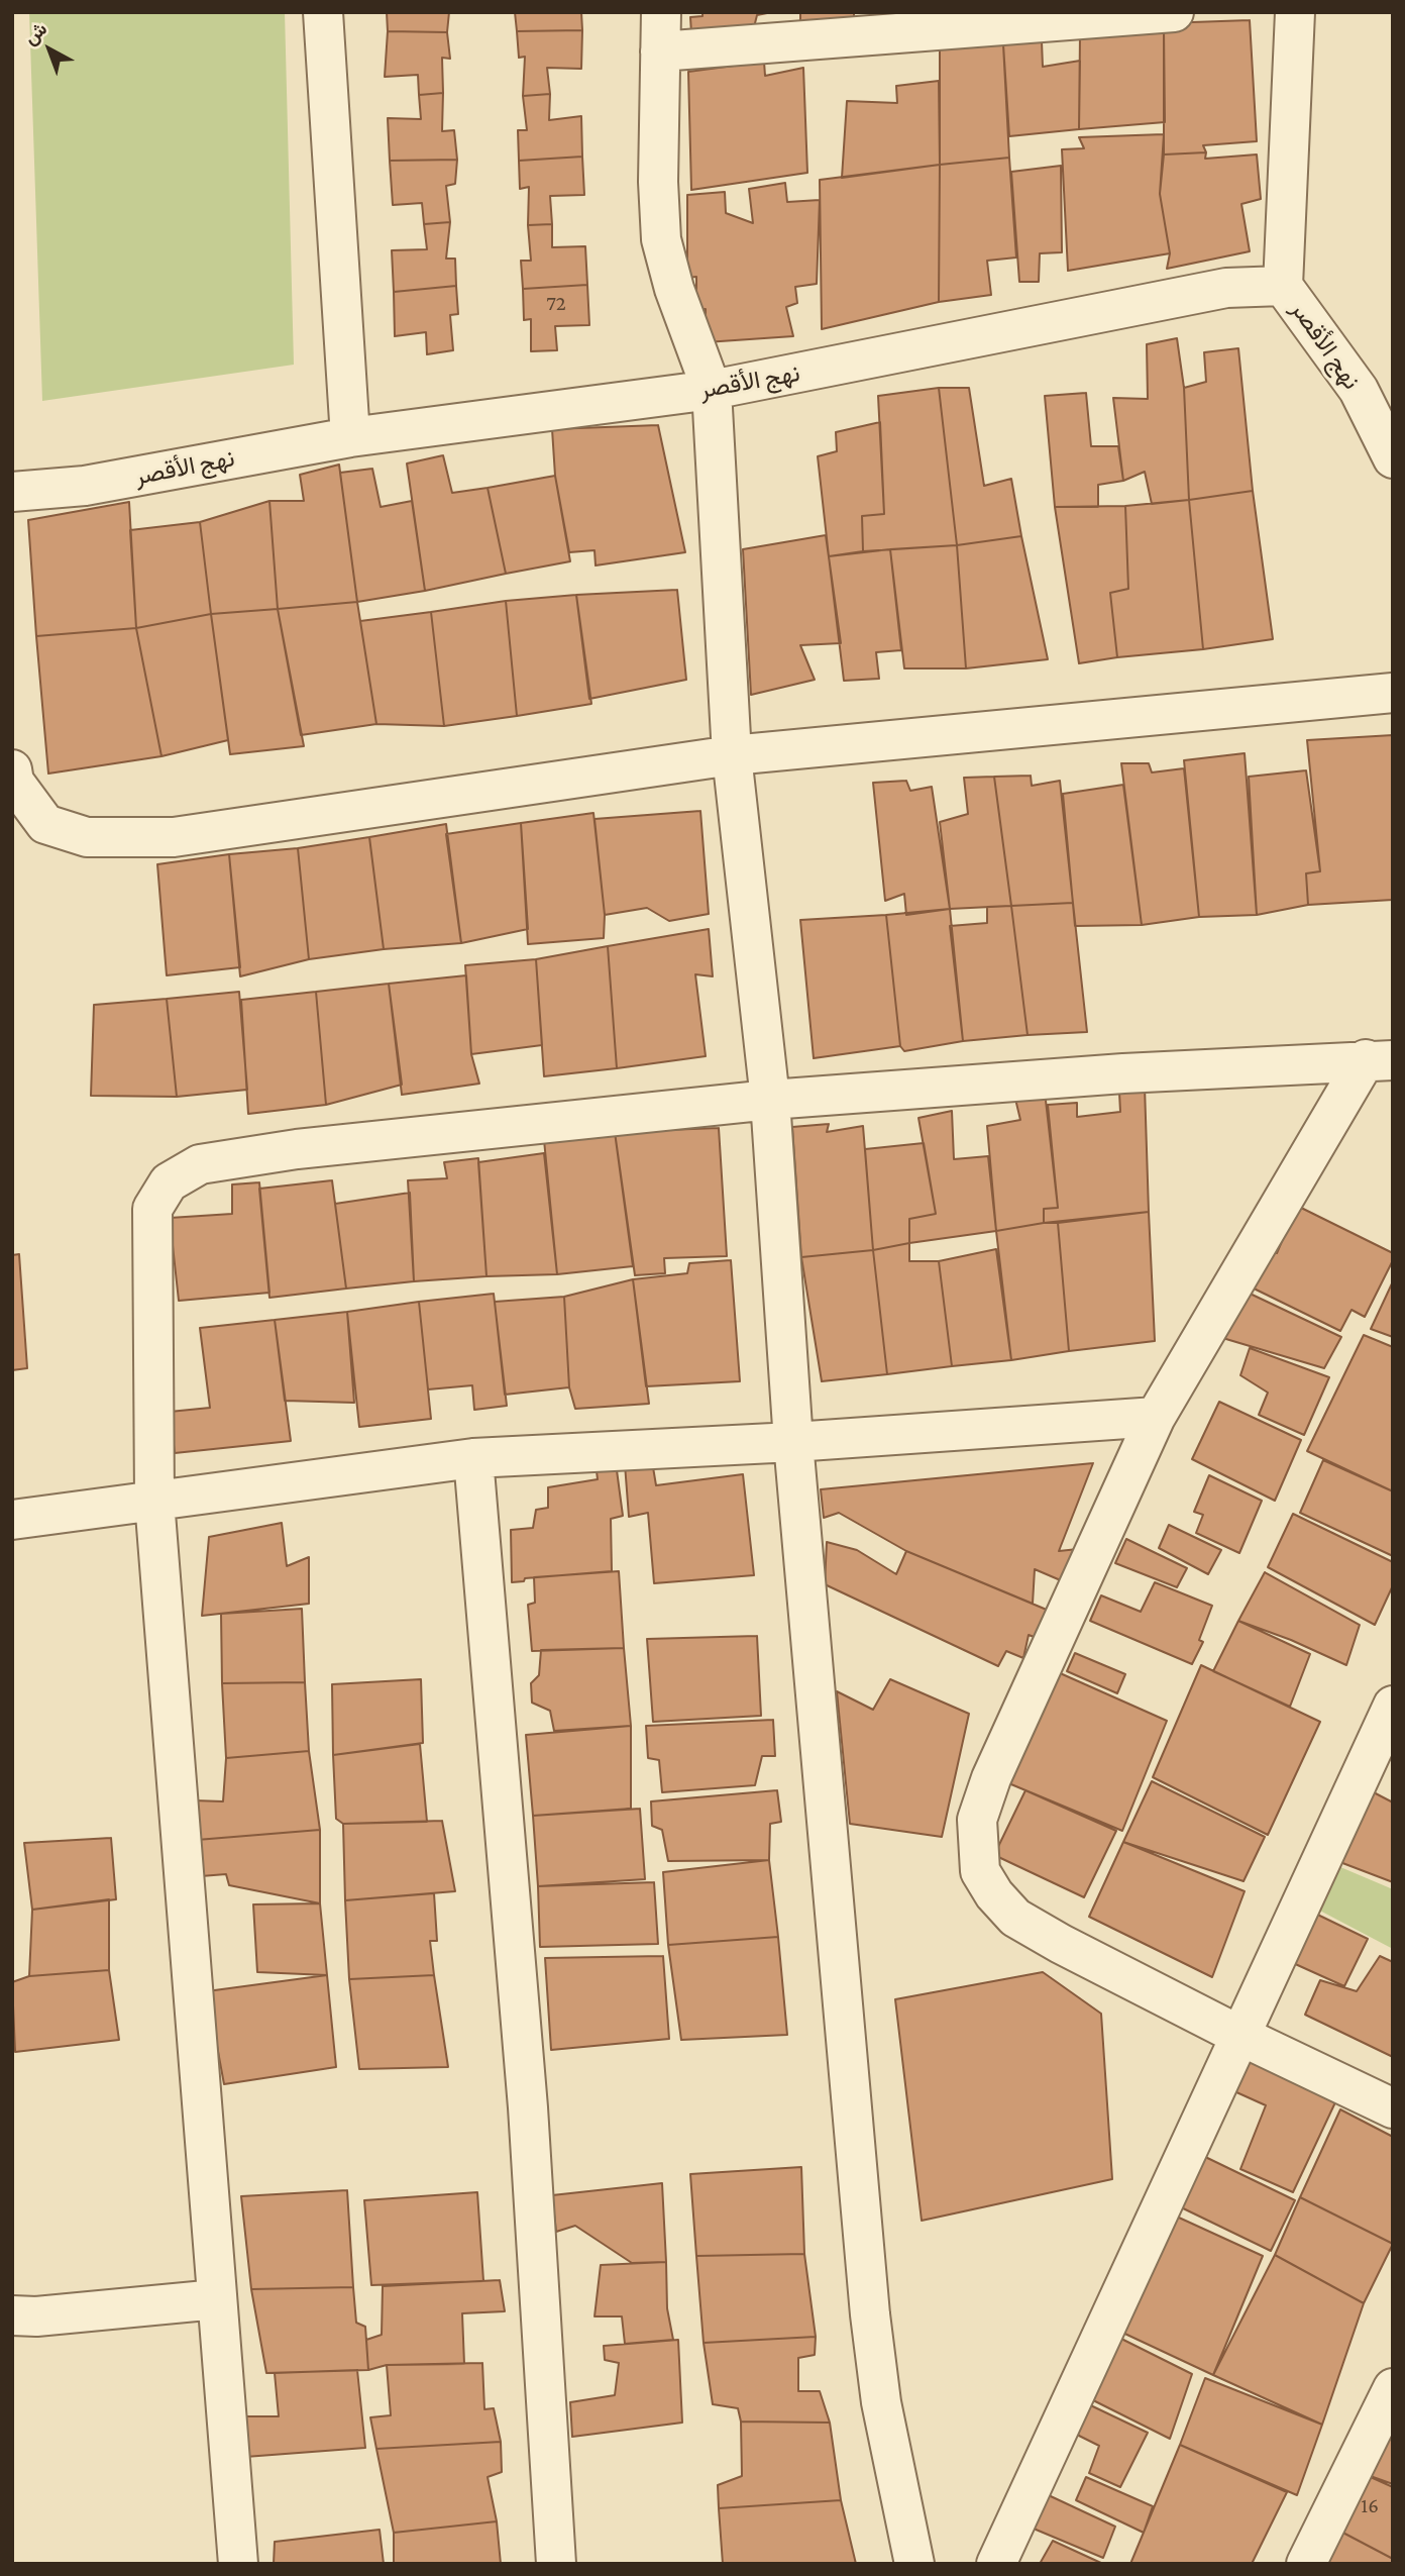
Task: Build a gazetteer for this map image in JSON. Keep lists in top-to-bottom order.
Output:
{
  "streets": {
    "street": ["نهج الأقصر"]
  },
  "house_numbers": ["72", "16"],
  "north": "top left"
}
